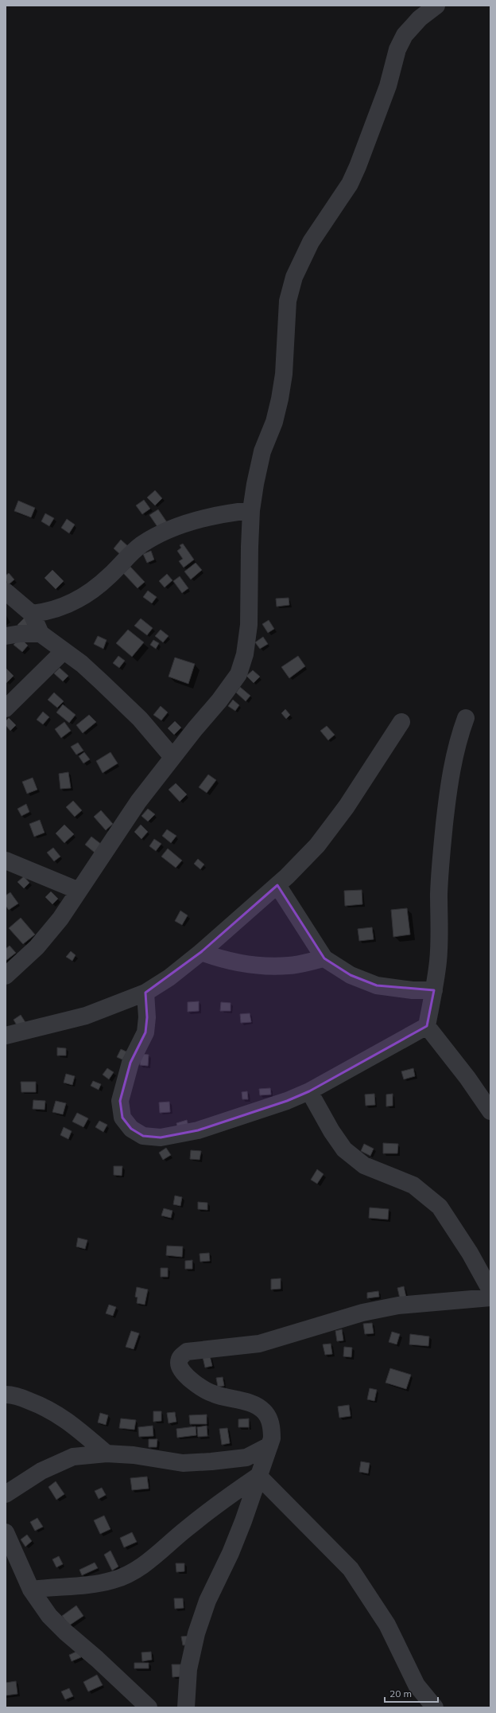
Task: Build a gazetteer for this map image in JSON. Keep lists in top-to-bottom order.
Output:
{
  "scale_bar": "20 m"
}
